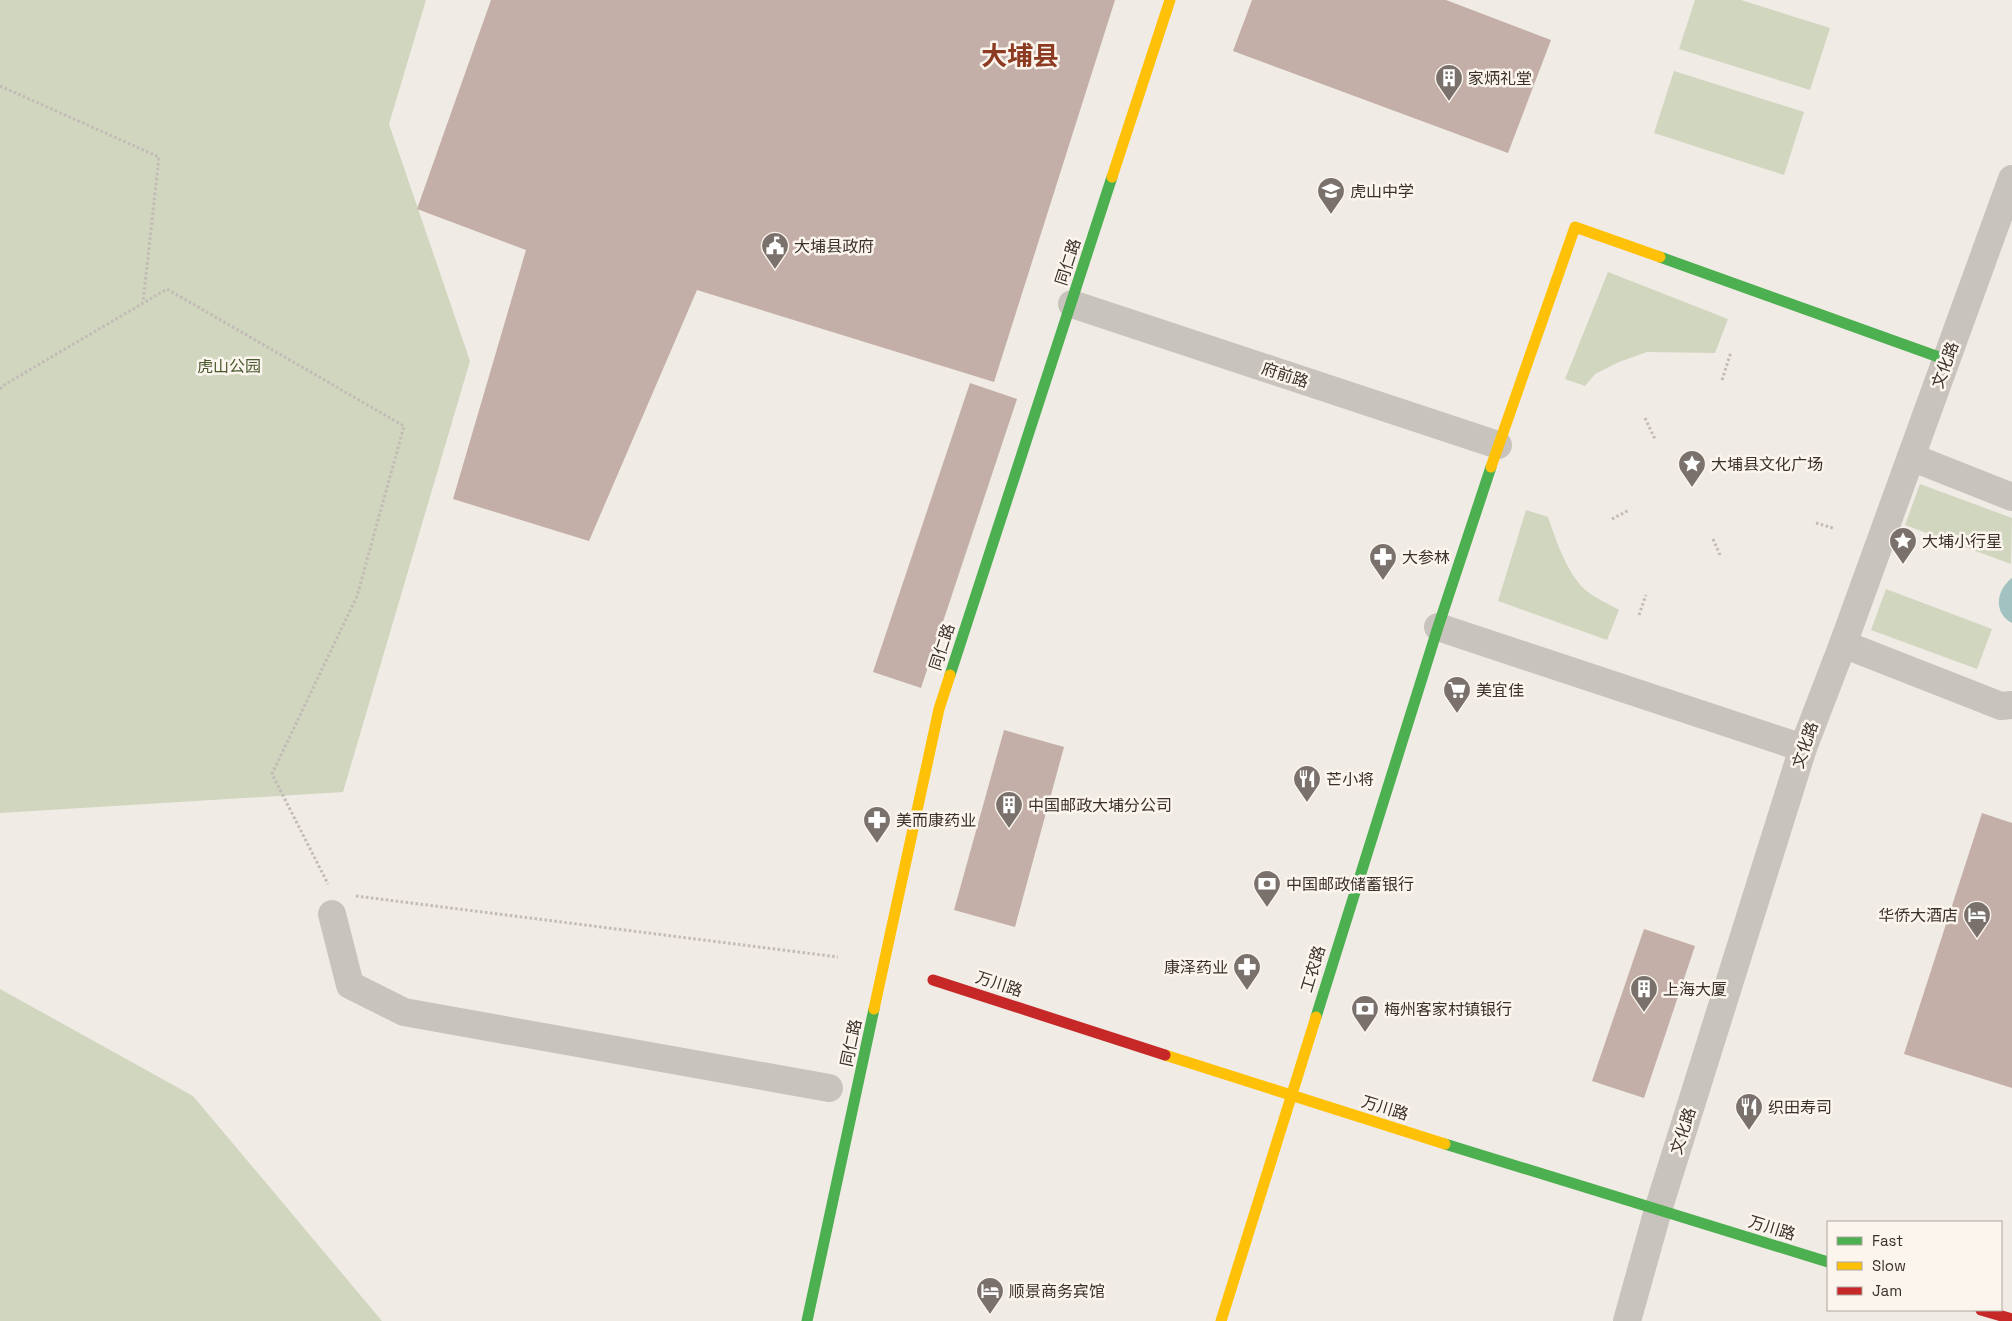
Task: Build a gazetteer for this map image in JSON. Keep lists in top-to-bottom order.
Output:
{
  "streets": {
    "street": [
      "同仁路",
      "文化路",
      "府前路",
      "工农路",
      "万川路"
    ]
  },
  "crossings": [
    ["同仁路", "府前路"],
    ["文化路", "工农路"],
    ["文化路", "万川路"],
    ["府前路", "工农路"],
    ["工农路", "万川路"]
  ],
  "districts": ["大埔县"],
  "parks": ["虎山公园"],
  "places": {
    "building": ["家炳礼堂", "中国邮政大埔分公司", "上海大厦"],
    "school or university": ["虎山中学"],
    "public building": ["大埔县政府"],
    "place": ["大埔县文化广场", "大埔小行星"],
    "pharmacy": ["大参林", "美而康药业", "康泽药业"],
    "supermarket": ["美宜佳"],
    "restaurant": ["芒小将", "织田寿司"],
    "bank": ["中国邮政储蓄银行", "梅州客家村镇银行"],
    "hotel": ["华侨大酒店", "顺景商务宾馆"]
  },
  "legend": ["Fast", "Slow", "Jam"]
}
